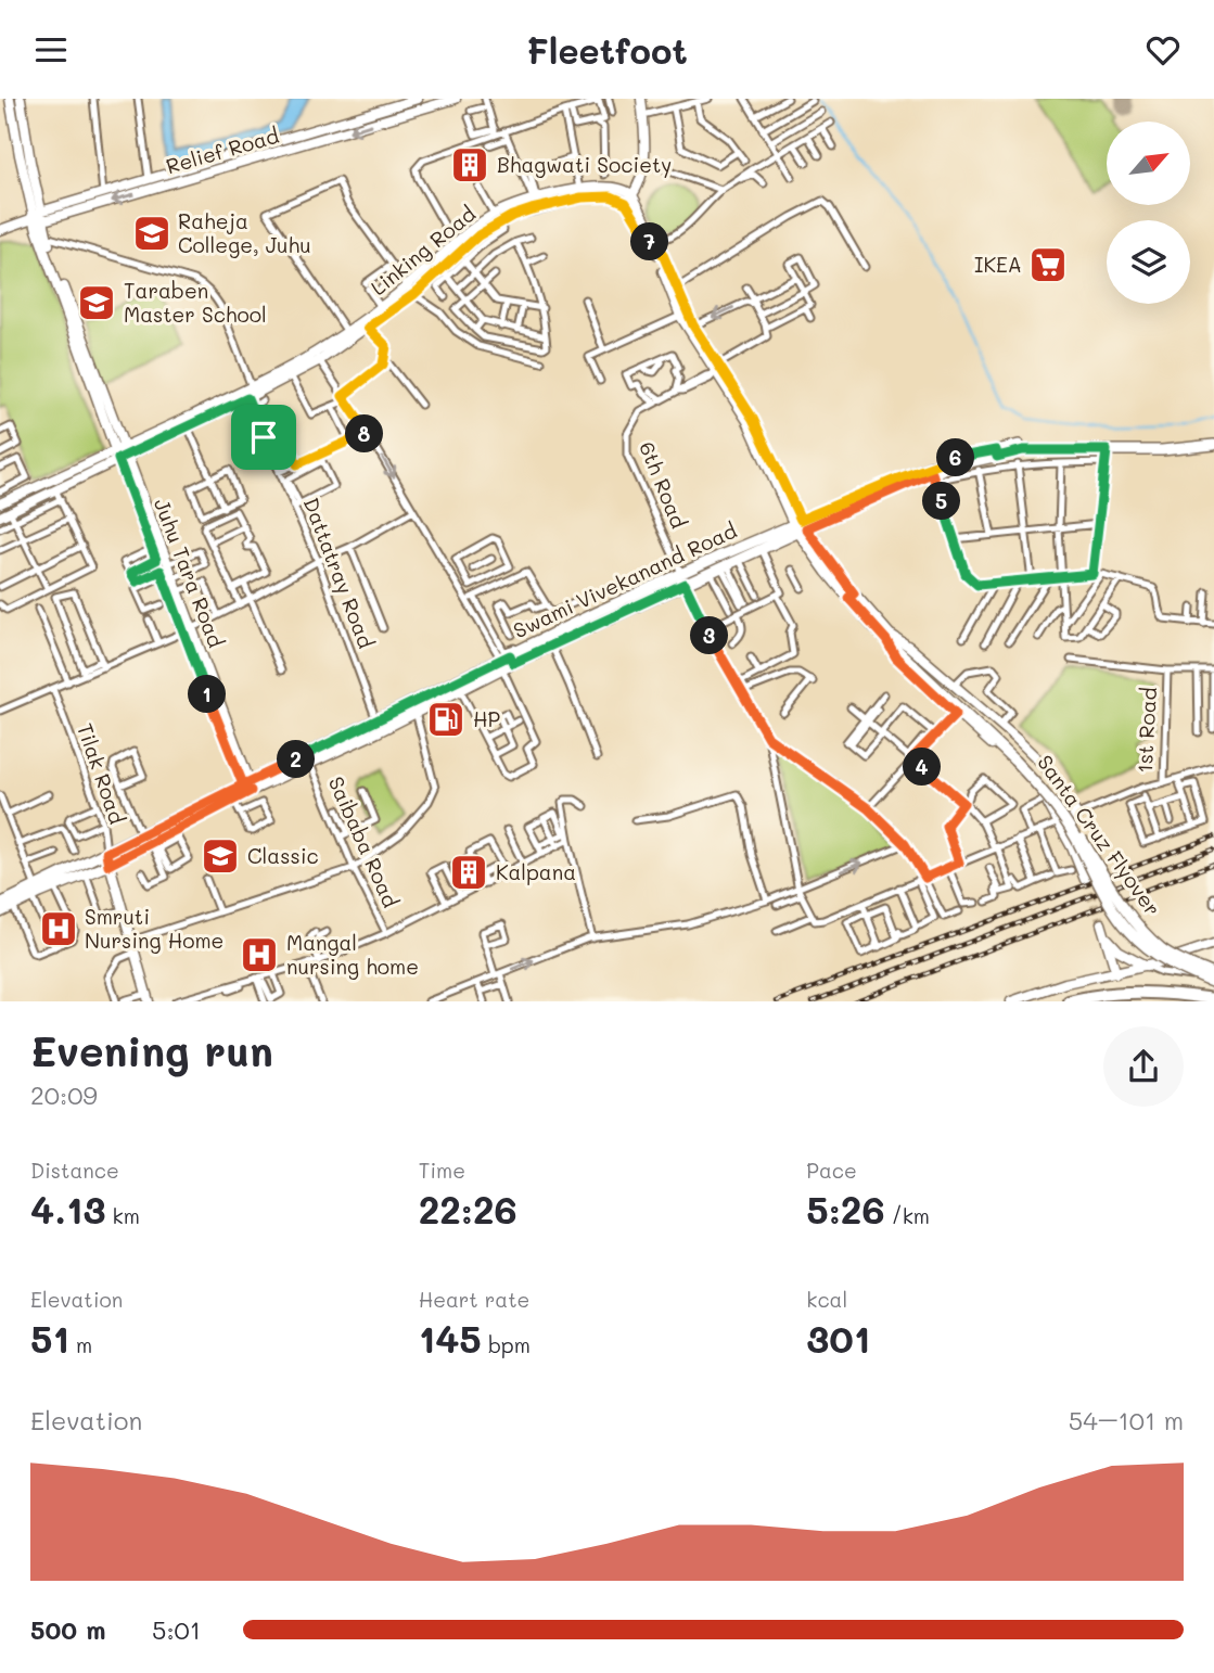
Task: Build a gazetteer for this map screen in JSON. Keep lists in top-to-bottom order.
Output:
{
  "streets": {
    "main road": [
      "Relief Road",
      "Linking Road",
      "Juhu Tara Road",
      "Swami Vivekanand Road",
      "1st Road",
      "Tilak Road",
      "Santa Cruz Flyover"
    ],
    "street": ["6th Road", "Dattatray Road", "Saibaba Road"]
  },
  "crossings": [
    ["Relief Road", "Juhu Tara Road"],
    ["Linking Road", "Juhu Tara Road"],
    ["Linking Road", "Dattatray Road"],
    ["6th Road", "Swami Vivekanand Road"],
    ["Juhu Tara Road", "Swami Vivekanand Road"],
    ["Dattatray Road", "Swami Vivekanand Road"],
    ["Swami Vivekanand Road", "Tilak Road"],
    ["Swami Vivekanand Road", "Santa Cruz Flyover"],
    ["Swami Vivekanand Road", "Saibaba Road"]
  ],
  "places": {
    "building": ["Bhagwati Society", "Kalpana"],
    "school or university": ["Raheja College, Juhu", "Taraben Master School", "Classic"],
    "supermarket": ["IKEA"],
    "fuel station": ["HP"],
    "hospital": ["Smruti Nursing Home", "Mangal nursing home"]
  },
  "north": "top right",
  "page": {
    "header": "Fleetfoot",
    "pins": [
      "7",
      "8",
      "6",
      "5",
      "3",
      "1",
      "2",
      "4"
    ],
    "heading": ["Evening run", "20:09"],
    "stats": [
      ["Distance", "4.13 km"],
      ["Time", "22:26"],
      ["Pace", "5:26 /km"],
      ["Elevation", "51 m"],
      ["Heart rate", "145 bpm"],
      ["kcal", "301"]
    ],
    "chart": ["Elevation", "54–101 m"],
    "list": [
      {
        "name": "500 m",
        "note": "5:01"
      }
    ]
  }
}
